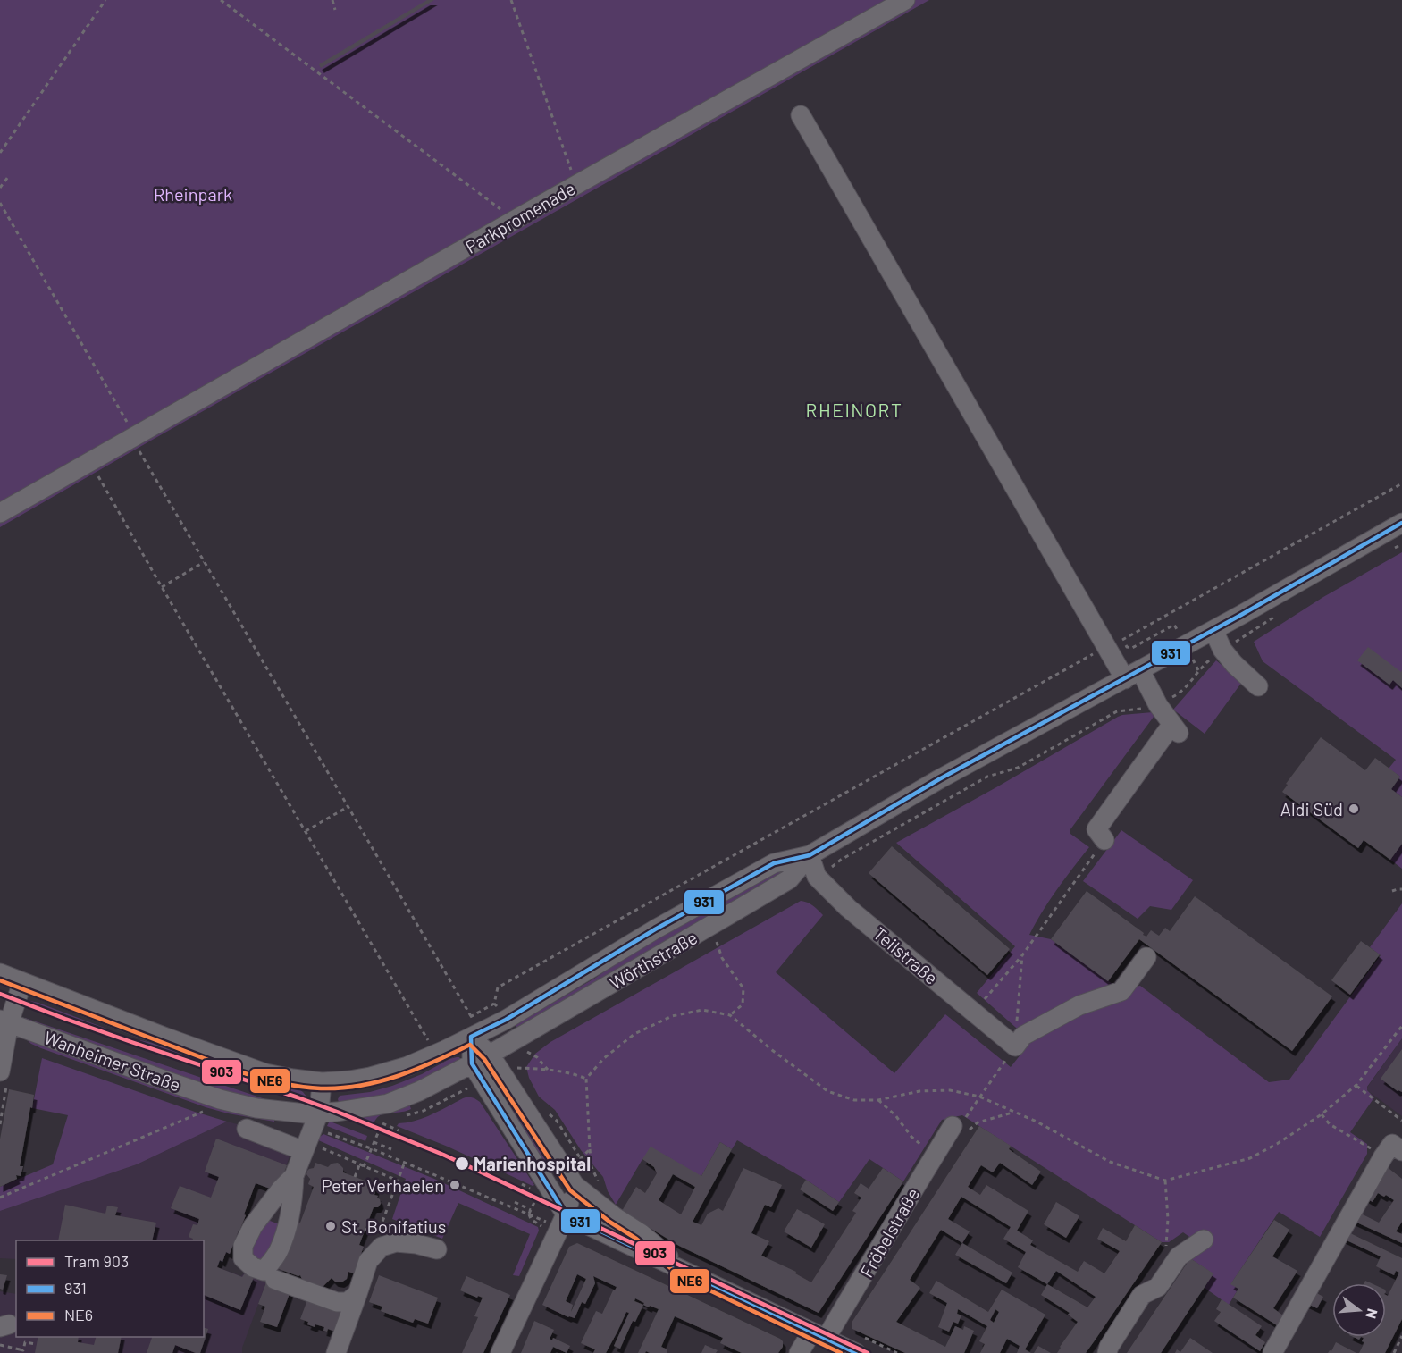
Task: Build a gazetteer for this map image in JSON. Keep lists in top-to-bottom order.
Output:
{
  "streets": {
    "street": [
      "Parkpromenade",
      "Teilstraße",
      "Wörthstraße",
      "Wanheimer Straße",
      "Fröbelstraße"
    ]
  },
  "crossings": [
    ["Teilstraße", "Wörthstraße"],
    ["Wörthstraße", "Wanheimer Straße"]
  ],
  "districts": ["RHEINORT"],
  "parks": ["Rheinpark"],
  "places": [
    "Aldi Süd",
    "Marienhospital",
    "Peter Verhaelen",
    "St. Bonifatius"
  ],
  "lines": ["transit line 931", "transit line NE6", "tram line 903"],
  "legend": ["Tram 903", "931", "NE6"],
  "north": "right"
}
